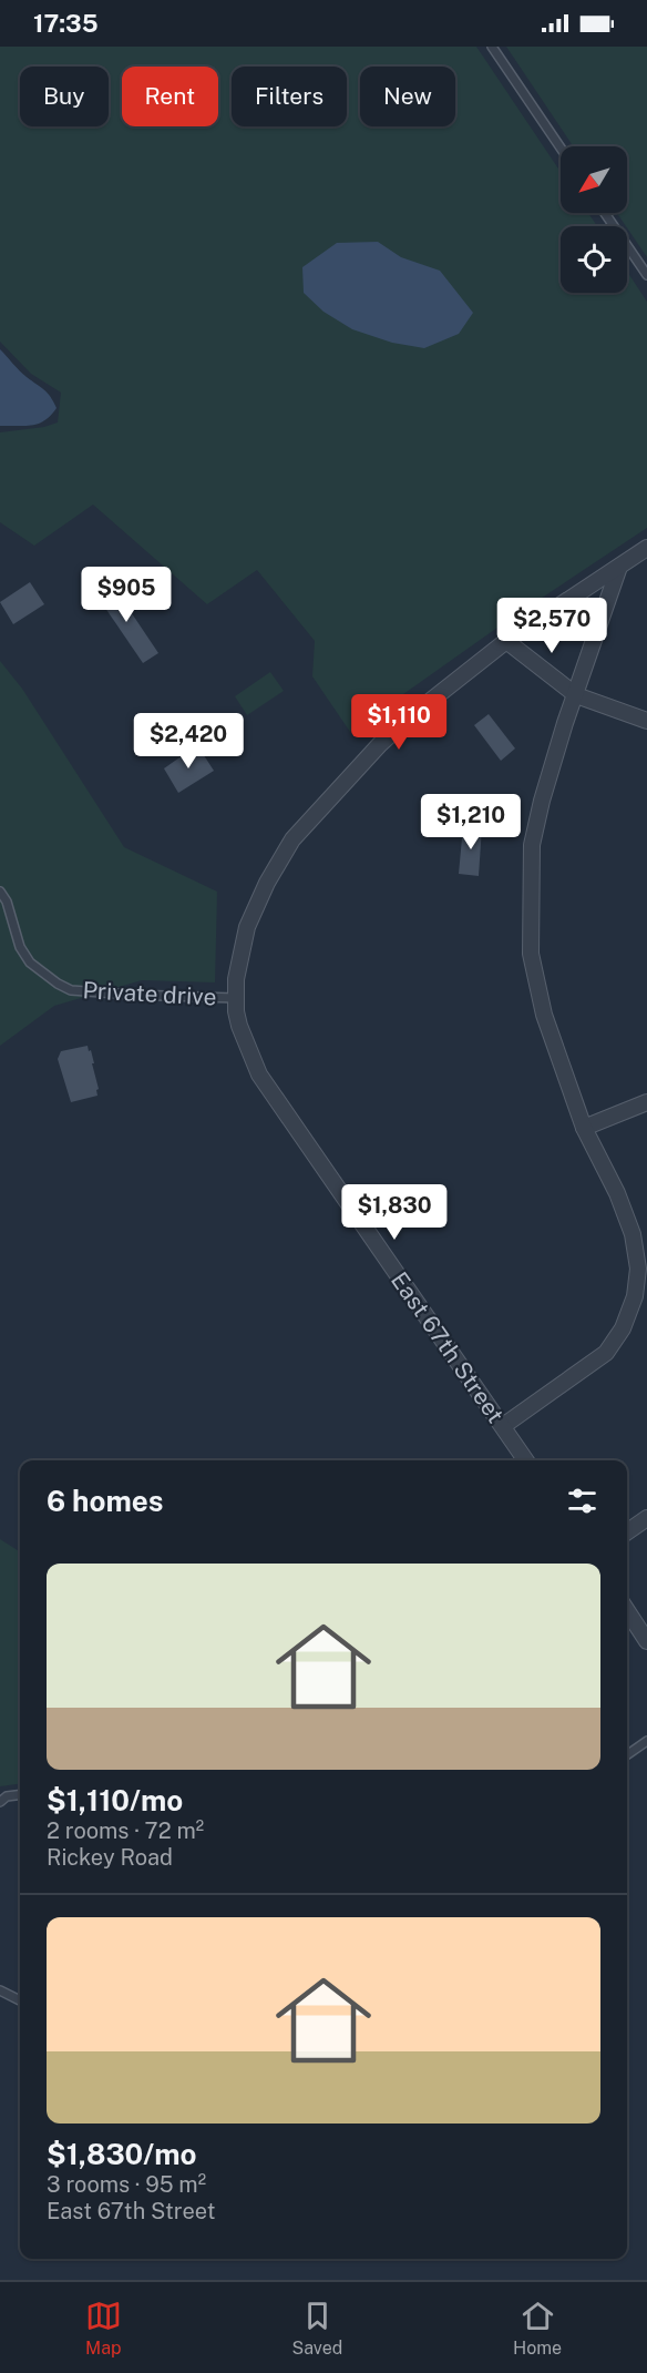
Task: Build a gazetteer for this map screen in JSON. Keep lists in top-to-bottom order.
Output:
{
  "streets": {
    "street": ["East 67th Street"],
    "lane": ["Private drive"]
  },
  "crossings": [
    ["Private drive", "East 67th Street"]
  ],
  "north": "bottom left",
  "page": {
    "status": "17:35",
    "chip": [
      "Buy",
      "Rent",
      "Filters",
      "New"
    ],
    "price": [
      "$905",
      "$2,570",
      "$1,110",
      "$2,420",
      "$1,210",
      "$1,830"
    ],
    "heading": "6 homes",
    "list": [
      {
        "name": "$1,110/mo",
        "note": "2 rooms · 72 m² · Rickey Road"
      },
      {
        "name": "$1,830/mo",
        "note": "3 rooms · 95 m² · East 67th Street"
      }
    ],
    "tabs": ["Map", "Saved", "Home"]
  }
}
